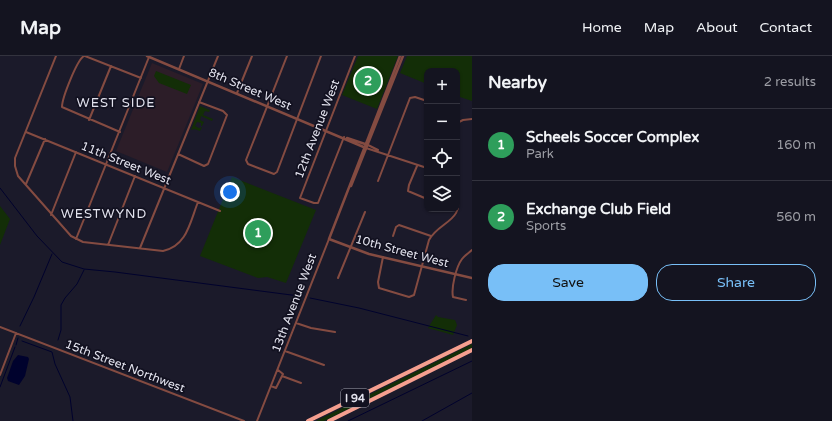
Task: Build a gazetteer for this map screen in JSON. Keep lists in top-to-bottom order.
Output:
{
  "streets": {
    "highway": ["I 94"],
    "street": [
      "8th Street West",
      "12th Avenue West",
      "11th Street West",
      "10th Street West",
      "13th Avenue West",
      "15th Street Northwest"
    ]
  },
  "crossings": [
    ["8th Street West", "12th Avenue West"],
    ["8th Street West", "13th Avenue West"],
    ["10th Street West", "13th Avenue West"]
  ],
  "districts": ["WEST SIDE", "WESTWYND"],
  "page": {
    "header": "Map",
    "nav": [
      "Home",
      "Map",
      "About",
      "Contact"
    ],
    "heading": ["Nearby", "2 results"],
    "pins": ["2", "1"],
    "map_buttons": ["+", "−"],
    "list": [
      {
        "mark": "1",
        "name": "Scheels Soccer Complex",
        "note": "Park",
        "value": "160 m"
      },
      {
        "mark": "2",
        "name": "Exchange Club Field",
        "note": "Sports",
        "value": "560 m"
      }
    ],
    "buttons": ["Save", "Share"]
  }
}
